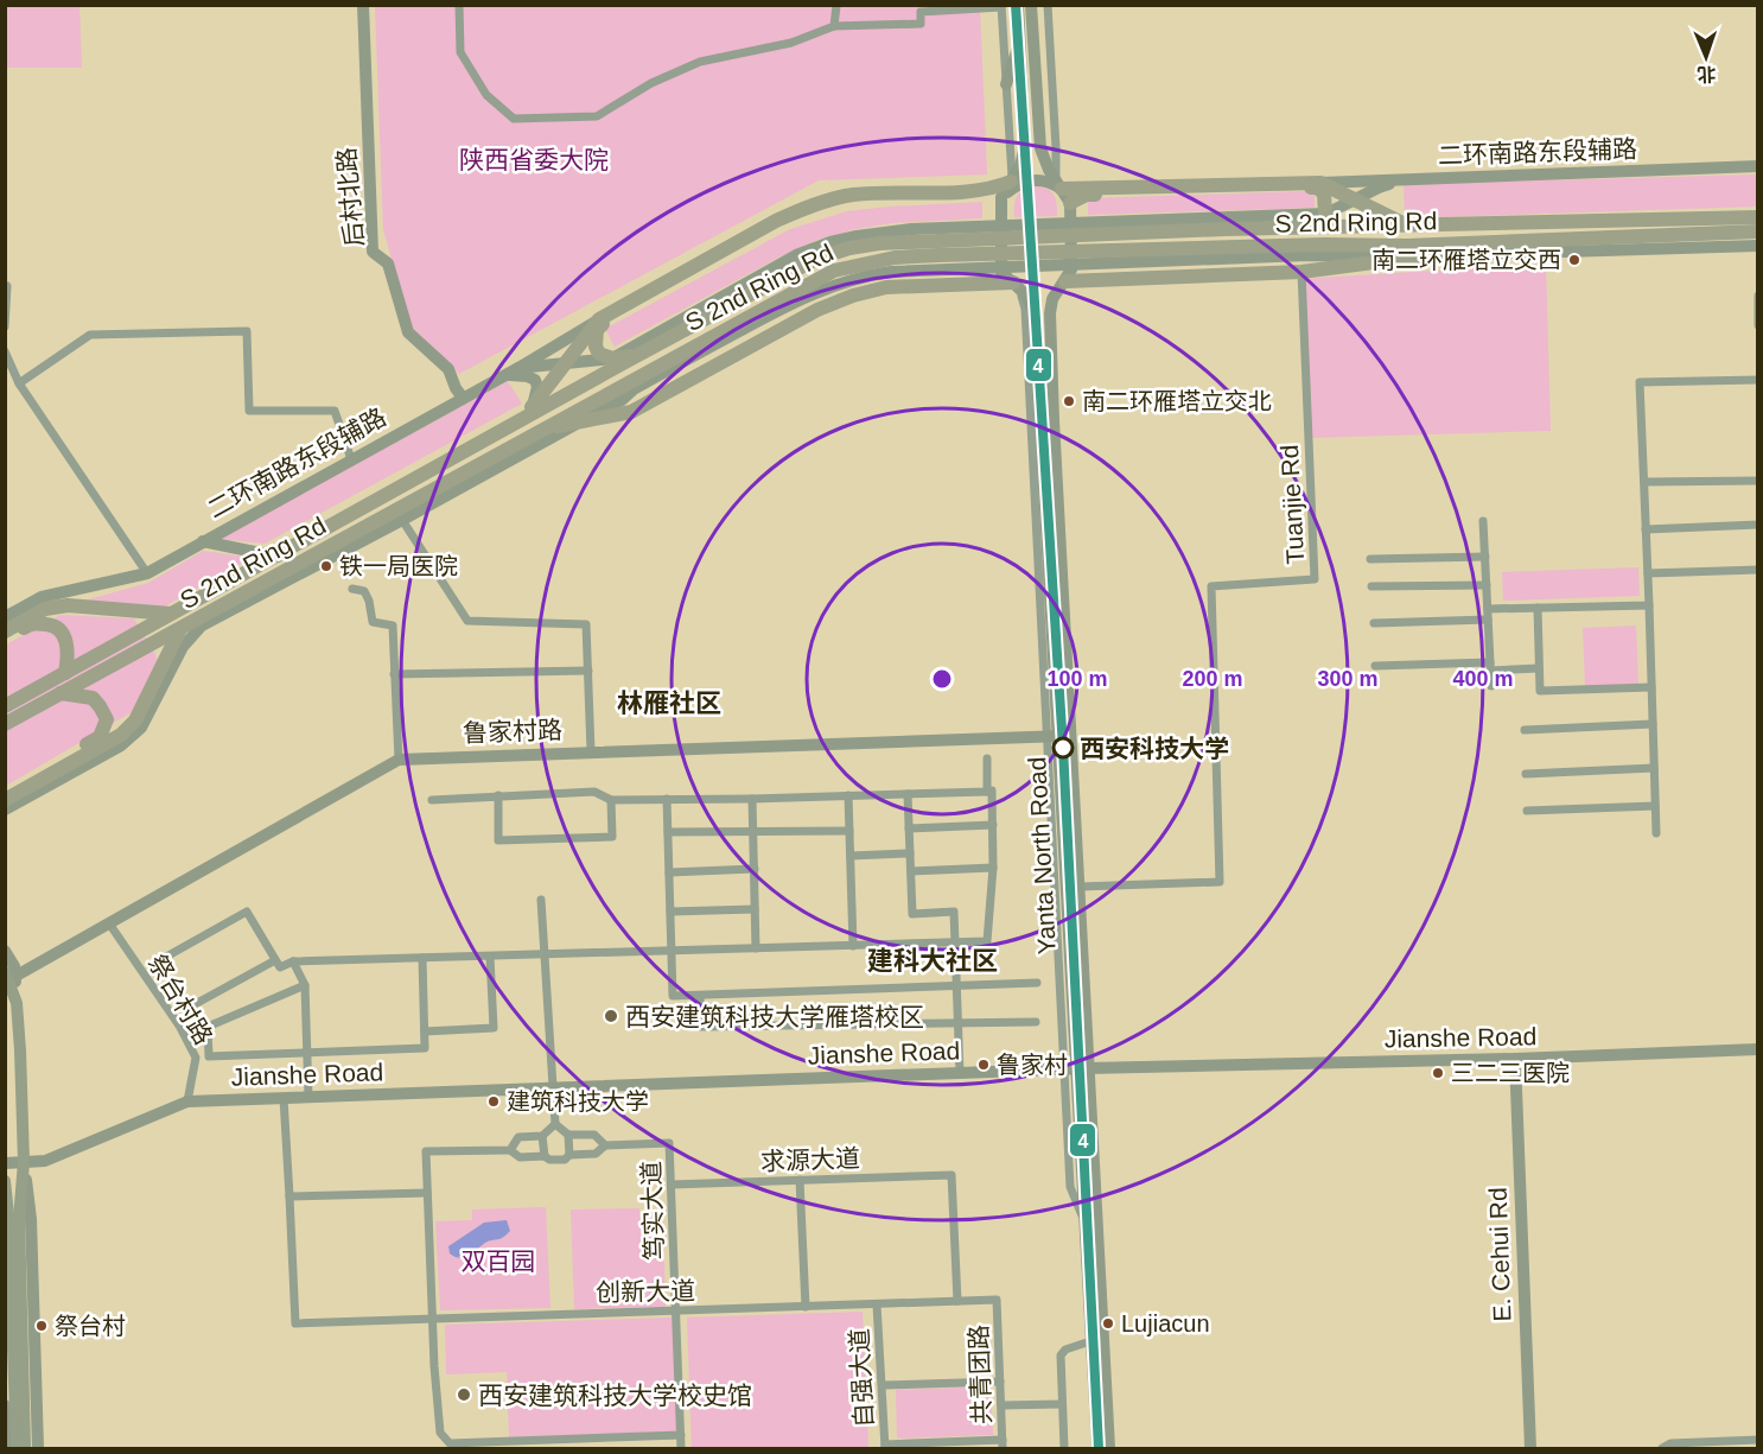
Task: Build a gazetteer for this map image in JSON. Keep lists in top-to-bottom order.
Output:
{
  "streets": {
    "highway": ["S 2nd Ring Rd"],
    "main road": [
      "二环南路东段辅路",
      "后村北路",
      "鲁家村路",
      "Yanta North Road",
      "Jianshe Road",
      "E. Cehui Rd"
    ],
    "street": [
      "Tuanjie Rd",
      "祭台村路",
      "求源大道",
      "笃实大道",
      "创新大道",
      "共青团路",
      "自强大道"
    ]
  },
  "crossings": [
    ["二环南路东段辅路", "后村北路"],
    ["Tuanjie Rd", "Yanta North Road"],
    ["鲁家村路", "Yanta North Road"],
    ["鲁家村路", "祭台村路"],
    ["Yanta North Road", "Jianshe Road"],
    ["祭台村路", "Jianshe Road"],
    ["Jianshe Road", "E. Cehui Rd"],
    ["求源大道", "笃实大道"],
    ["求源大道", "创新大道"],
    ["笃实大道", "创新大道"],
    ["创新大道", "共青团路"],
    ["创新大道", "自强大道"]
  ],
  "districts": ["林雁社区", "建科大社区"],
  "parks": ["陕西省委大院", "双百园"],
  "places": [
    "南二环雁塔立交西",
    "南二环雁塔立交北",
    "铁一局医院",
    "西安科技大学",
    "西安建筑科技大学雁塔校区",
    "鲁家村",
    "三二三医院",
    "建筑科技大学",
    "Lujiacun",
    "祭台村",
    "西安建筑科技大学校史馆"
  ],
  "lines": ["transit line 4"],
  "north": "bottom",
  "rings": [
    "100 m",
    "200 m",
    "300 m",
    "400 m"
  ]
}
